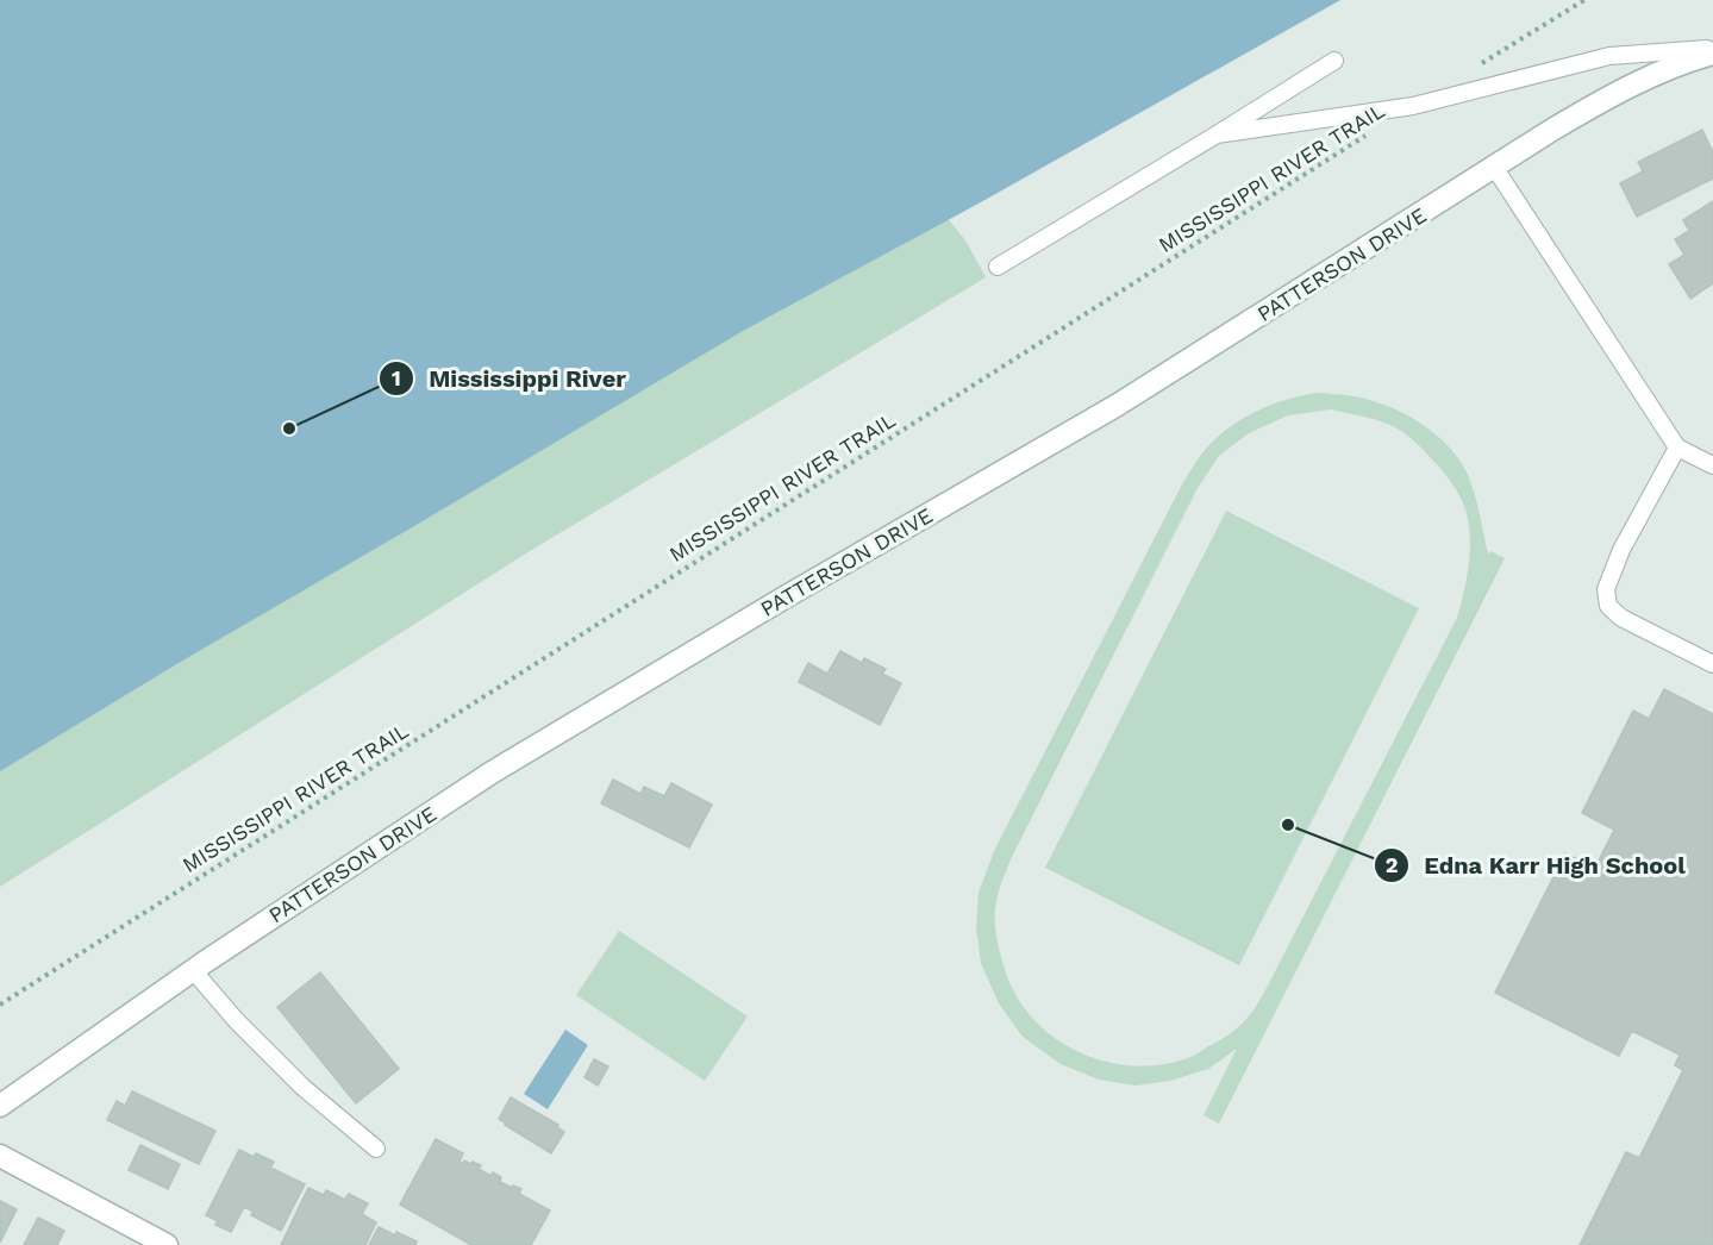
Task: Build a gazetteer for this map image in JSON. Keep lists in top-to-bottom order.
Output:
{
  "streets": {
    "street": ["PATTERSON DRIVE"],
    "path": ["MISSISSIPPI RIVER TRAIL"]
  },
  "places": ["Mississippi River", "Edna Karr High School"]
}
